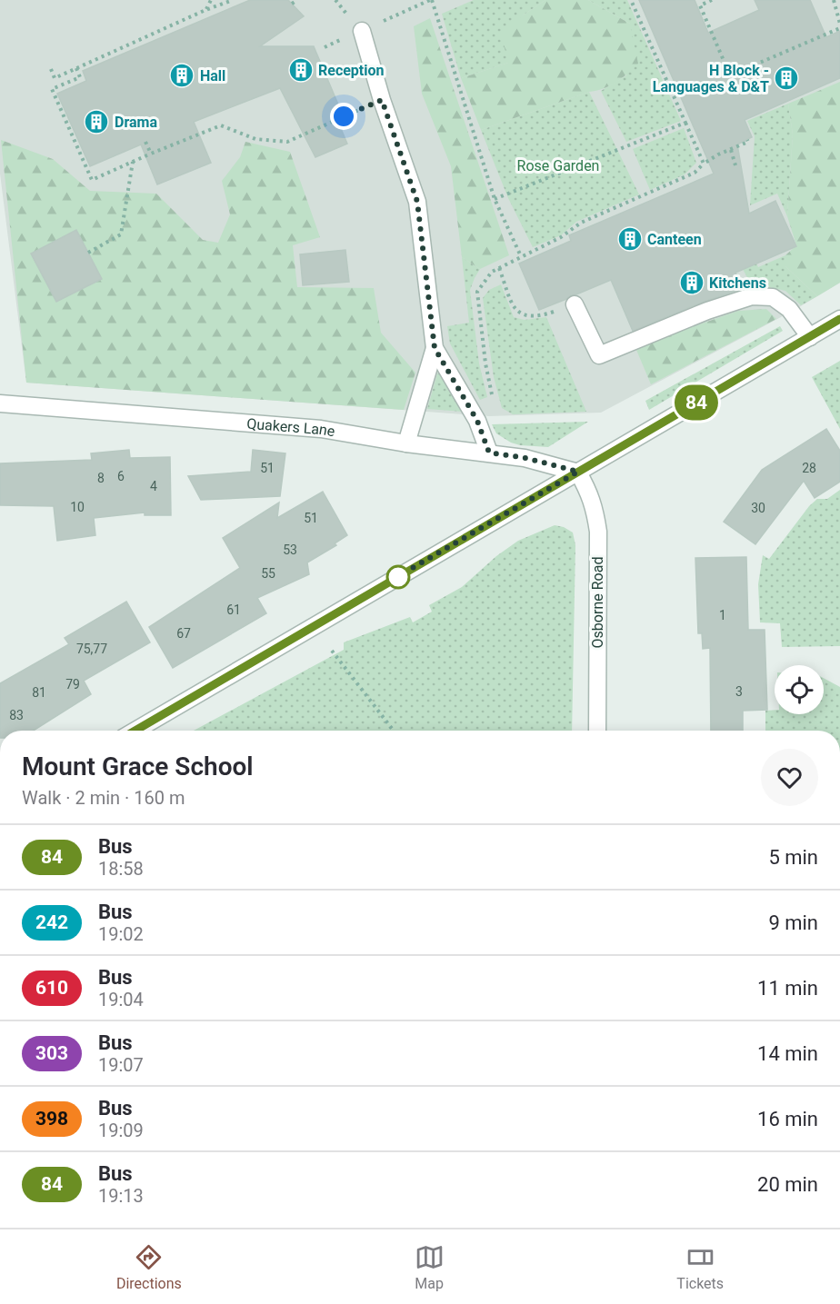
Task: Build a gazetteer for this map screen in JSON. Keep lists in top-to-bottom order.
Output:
{
  "streets": {
    "street": ["Quakers Lane", "Osborne Road"]
  },
  "crossings": [
    ["Quakers Lane", "Osborne Road"]
  ],
  "parks": ["Rose Garden"],
  "places": {
    "building": [
      "Reception",
      "Hall",
      "H Block - Languages & D&T",
      "Drama",
      "Canteen",
      "Kitchens"
    ]
  },
  "lines": ["bus line 84"],
  "house_numbers": [
    "51",
    "28",
    "6",
    "8",
    "4",
    "10",
    "30",
    "51",
    "53",
    "55",
    "61",
    "1",
    "67",
    "75,77",
    "79",
    "3",
    "81",
    "83"
  ],
  "page": {
    "on_map": "84",
    "heading": ["Mount Grace School", "Walk · 2 min · 160 m"],
    "list": [
      {
        "mark": "84",
        "name": "Bus",
        "note": "18:58",
        "value": "5 min"
      },
      {
        "mark": "242",
        "name": "Bus",
        "note": "19:02",
        "value": "9 min"
      },
      {
        "mark": "610",
        "name": "Bus",
        "note": "19:04",
        "value": "11 min"
      },
      {
        "mark": "303",
        "name": "Bus",
        "note": "19:07",
        "value": "14 min"
      },
      {
        "mark": "398",
        "name": "Bus",
        "note": "19:09",
        "value": "16 min"
      },
      {
        "mark": "84",
        "name": "Bus",
        "note": "19:13",
        "value": "20 min"
      }
    ],
    "tabs": ["Directions", "Map", "Tickets"]
  }
}
